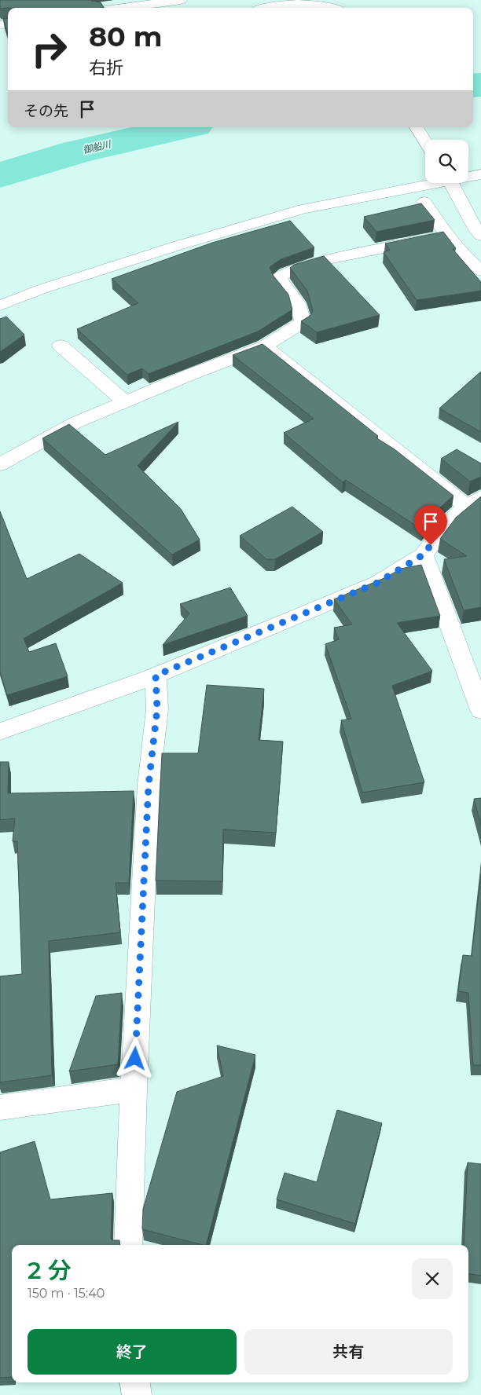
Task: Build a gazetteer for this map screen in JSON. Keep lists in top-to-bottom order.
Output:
{
  "water": ["御船川"],
  "page": {
    "turn": ["80 m", "右折"],
    "then": "その先",
    "heading": ["2 分", "150 m · 15:40"],
    "buttons": ["終了", "共有"]
  }
}
